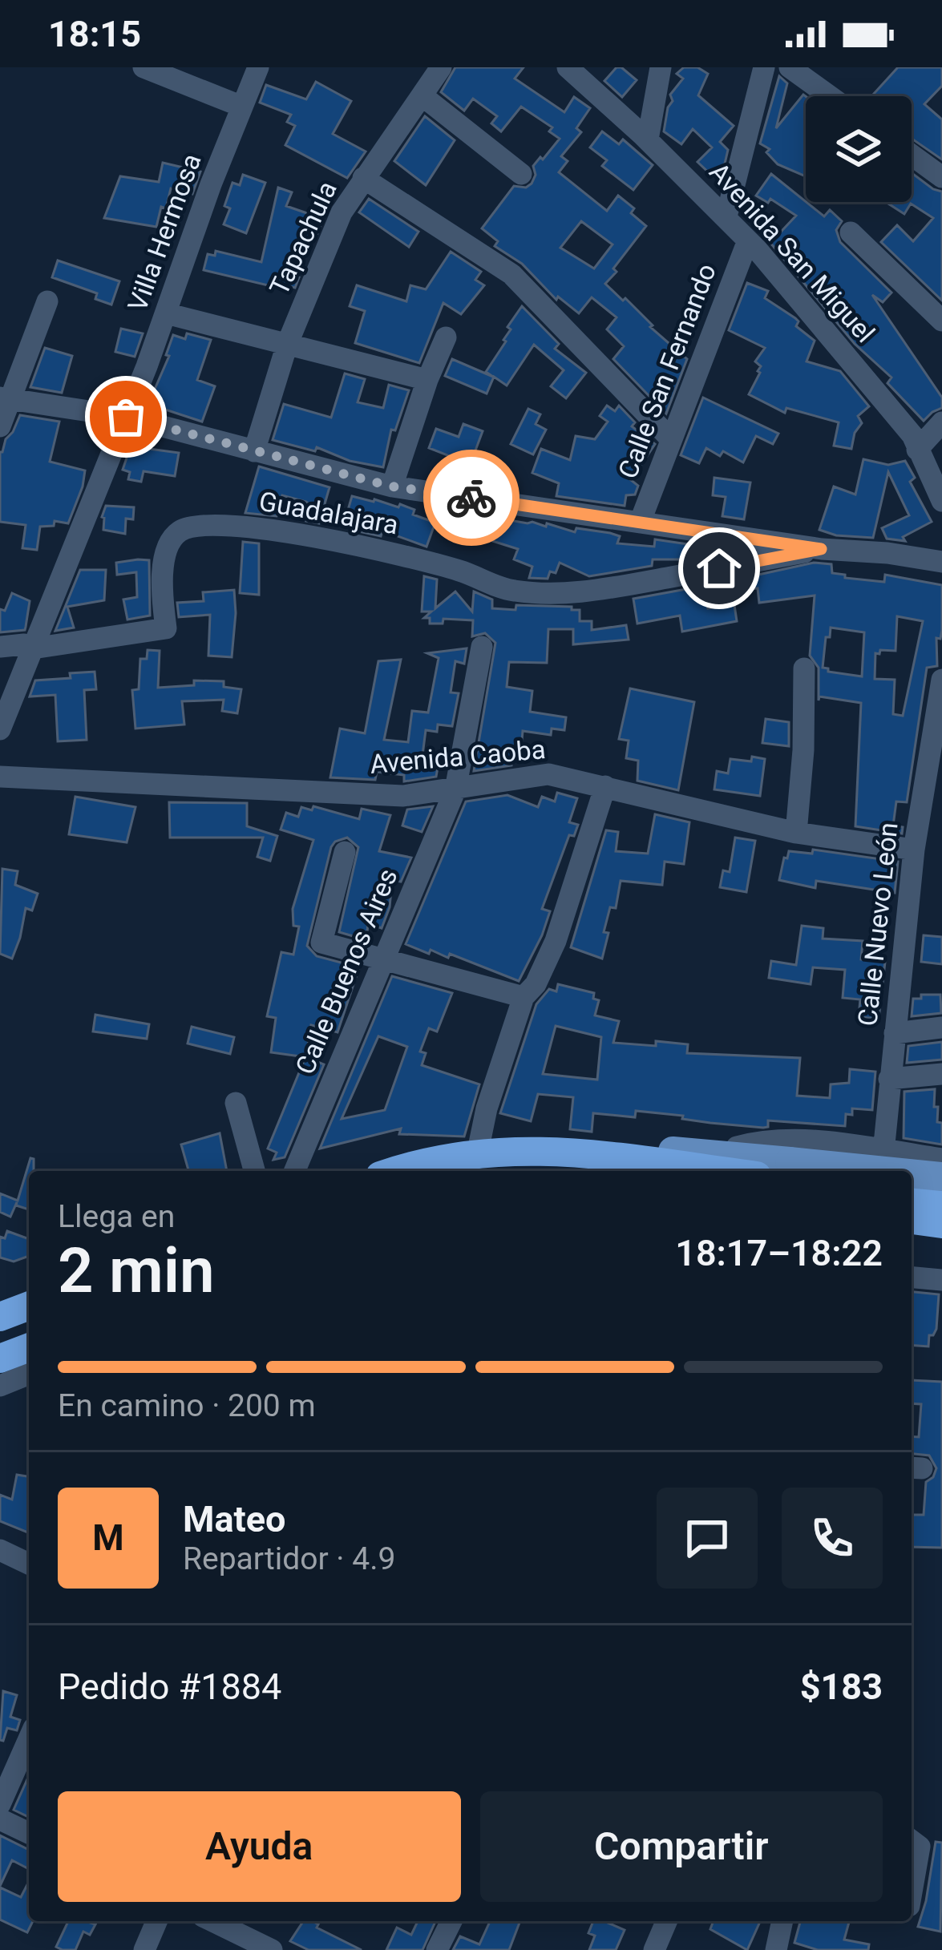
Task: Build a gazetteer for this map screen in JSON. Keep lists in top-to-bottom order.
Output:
{
  "streets": {
    "street": [
      "Villa Hermosa",
      "Tapachula",
      "Avenida San Miguel",
      "Calle San Fernando",
      "Guadalajara",
      "Avenida Caoba",
      "Calle Nuevo León",
      "Calle Buenos Aires"
    ]
  },
  "crossings": [
    ["Villa Hermosa", "Guadalajara"],
    ["Avenida San Miguel", "Calle San Fernando"],
    ["Avenida Caoba", "Calle Nuevo León"],
    ["Avenida Caoba", "Calle Buenos Aires"]
  ],
  "page": {
    "status": "18:15",
    "heading": ["2 min", "Llega en", "18:17–18:22"],
    "panel": [
      "Mateo",
      "Repartidor · 4.9",
      "Pedido #1884",
      "$183"
    ],
    "bar": "En camino · 200 m",
    "round": "M",
    "buttons": ["Ayuda", "Compartir"]
  }
}
